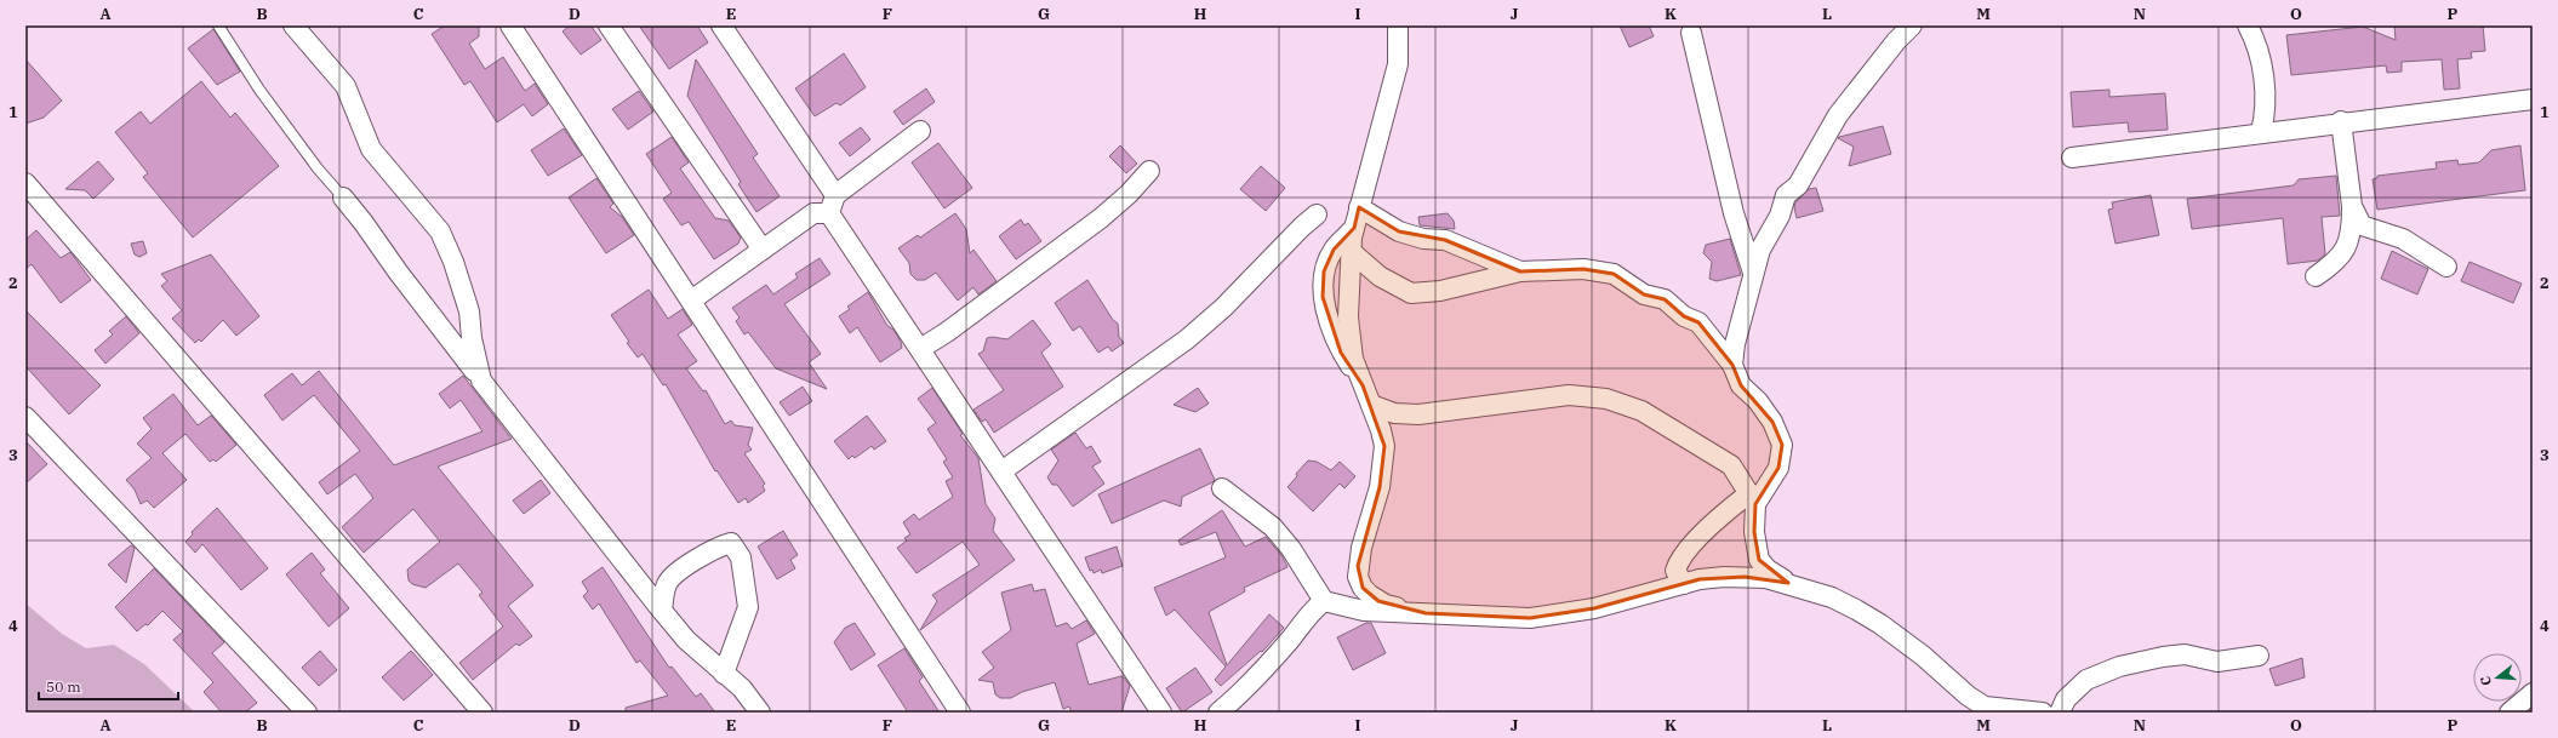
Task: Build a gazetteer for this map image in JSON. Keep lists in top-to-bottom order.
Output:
{
  "scale_bar": "50 m",
  "north": "left",
  "grid": {
    "columns": [
      "A",
      "B",
      "C",
      "D",
      "E",
      "F",
      "G",
      "H",
      "I",
      "J",
      "K",
      "L",
      "M",
      "N",
      "O",
      "P"
    ],
    "rows": [
      "1",
      "2",
      "3",
      "4"
    ]
  }
}
